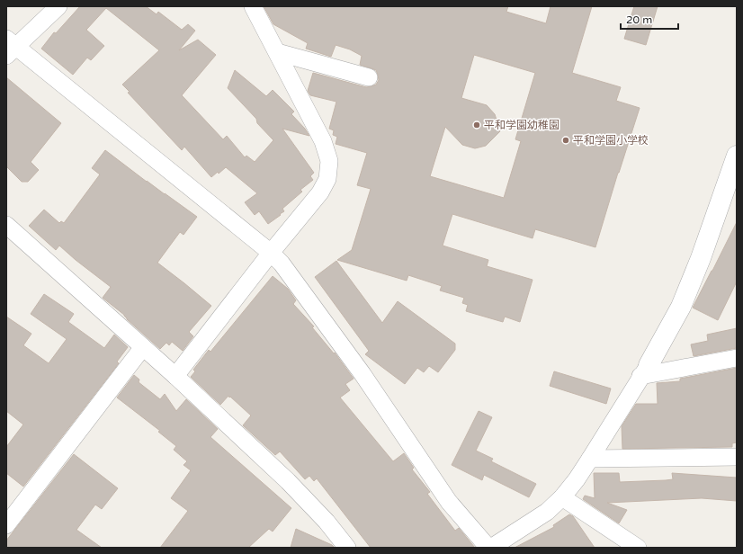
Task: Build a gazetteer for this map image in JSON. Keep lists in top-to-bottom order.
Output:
{
  "places": ["平和学園幼稚園", "平和学園小学校"],
  "scale_bar": "20 m"
}
